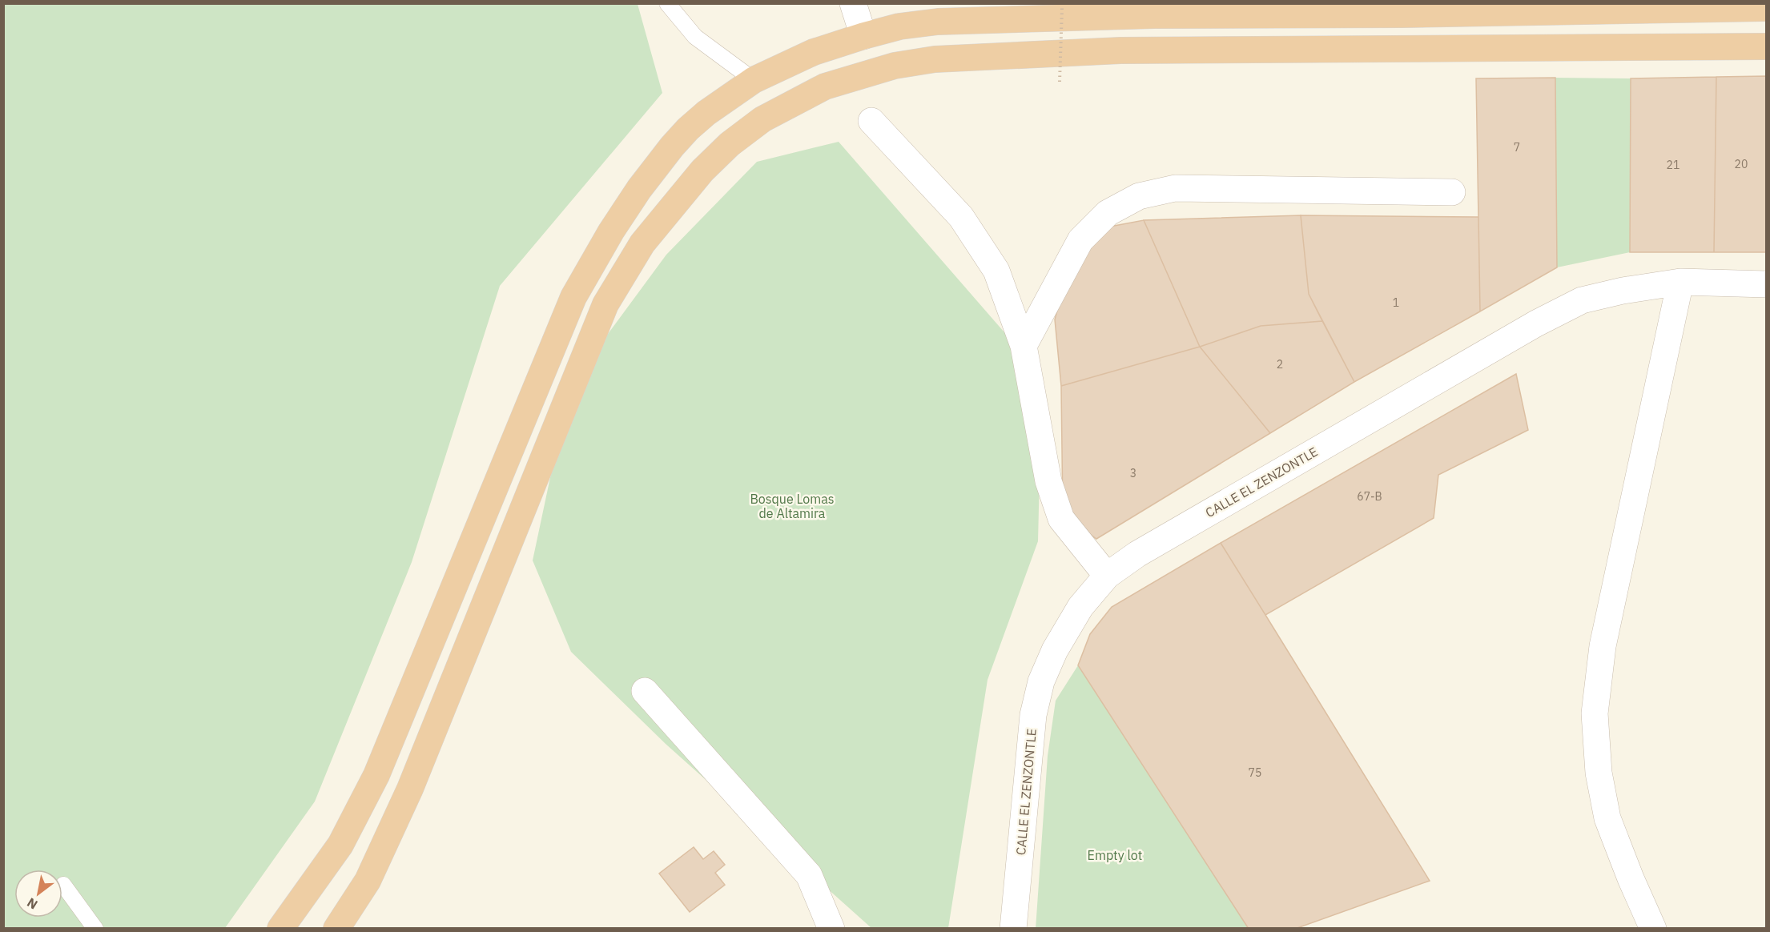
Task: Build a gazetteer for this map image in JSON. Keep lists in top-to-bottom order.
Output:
{
  "streets": {
    "street": ["CALLE EL ZENZONTLE"]
  },
  "parks": ["Bosque Lomas de Altamira", "Empty lot"],
  "house_numbers": [
    "7",
    "20",
    "21",
    "1",
    "2",
    "3",
    "67-B",
    "75"
  ],
  "north": "bottom left"
}
